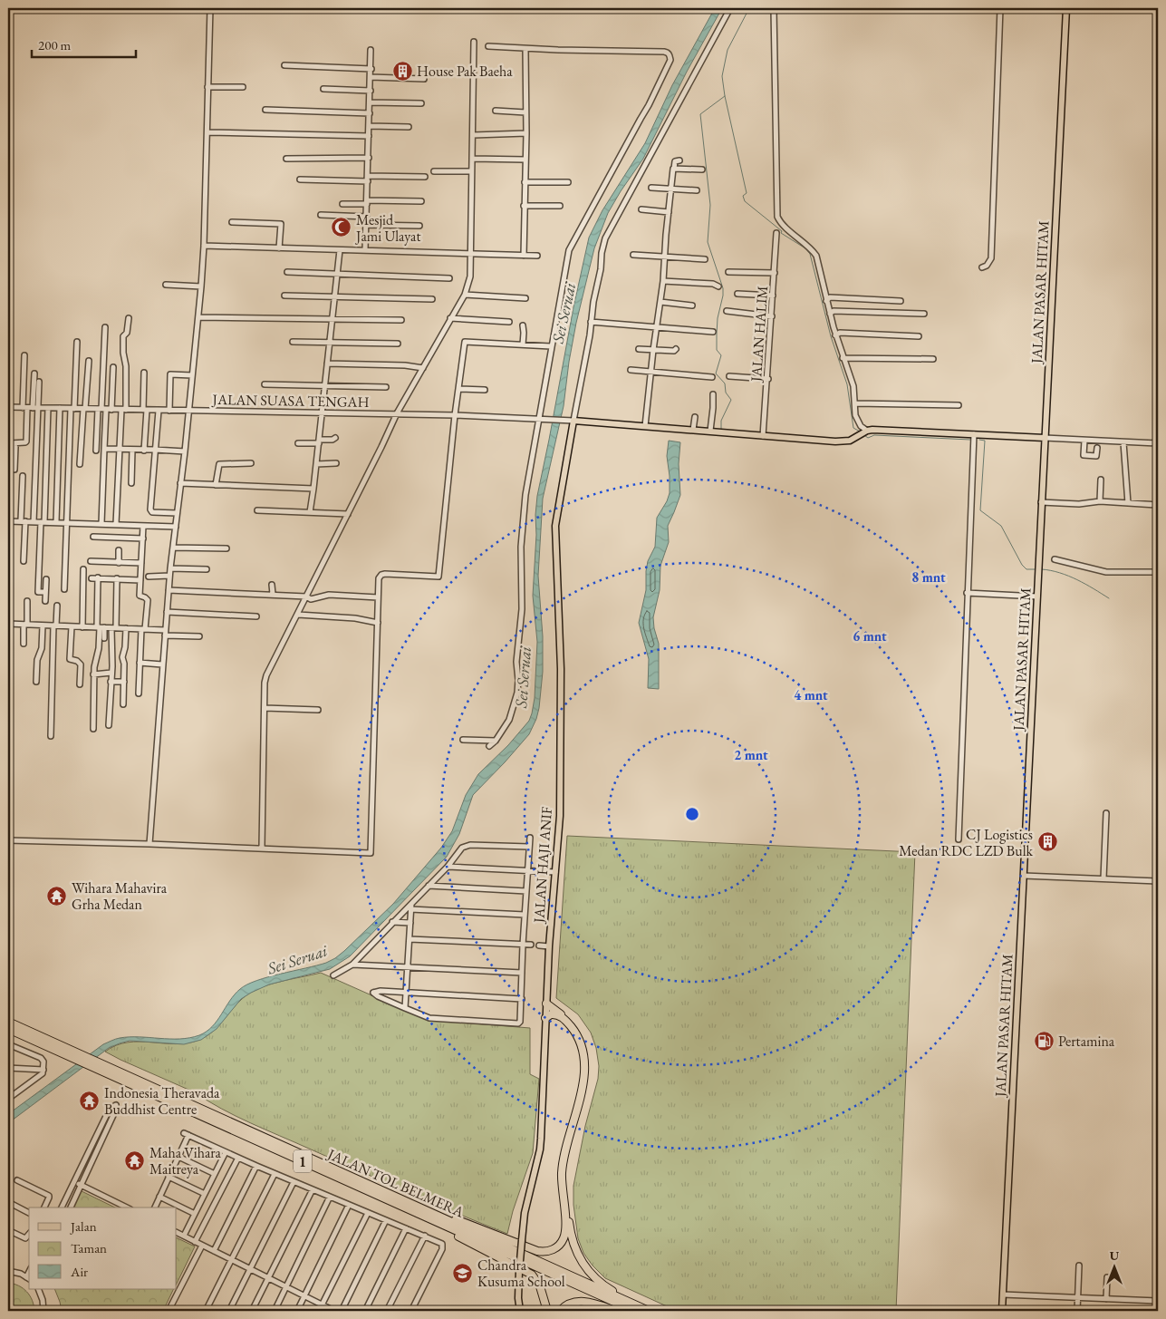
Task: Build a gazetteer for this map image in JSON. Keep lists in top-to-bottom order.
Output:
{
  "streets": {
    "highway": ["1", "JALAN TOL BELMERA"],
    "main road": ["JALAN PASAR HITAM", "JALAN HAJI ANIF"],
    "street": ["JALAN HALIM", "JALAN SUASA TENGAH"]
  },
  "crossings": [
    ["JALAN SUASA TENGAH", "JALAN HAJI ANIF"]
  ],
  "water": ["Sei Seruai"],
  "places": {
    "building": ["House Pak Baeha", "CJ Logistics Medan RDC LZD Bulk"],
    "mosque": ["Mesjid Jami Ulayat"],
    "temple": ["Wihara Mahavira Grha Medan", "Indonesia Theravada Buddhist Centre", "Maha Vihara Maitreya"],
    "fuel station": ["Pertamina"],
    "school or university": ["Chandra Kusuma School"]
  },
  "legend": ["Jalan", "Taman", "Air"],
  "scale_bar": "200 m",
  "north": "top",
  "rings": [
    "8 mnt",
    "6 mnt",
    "4 mnt",
    "2 mnt"
  ]
}
